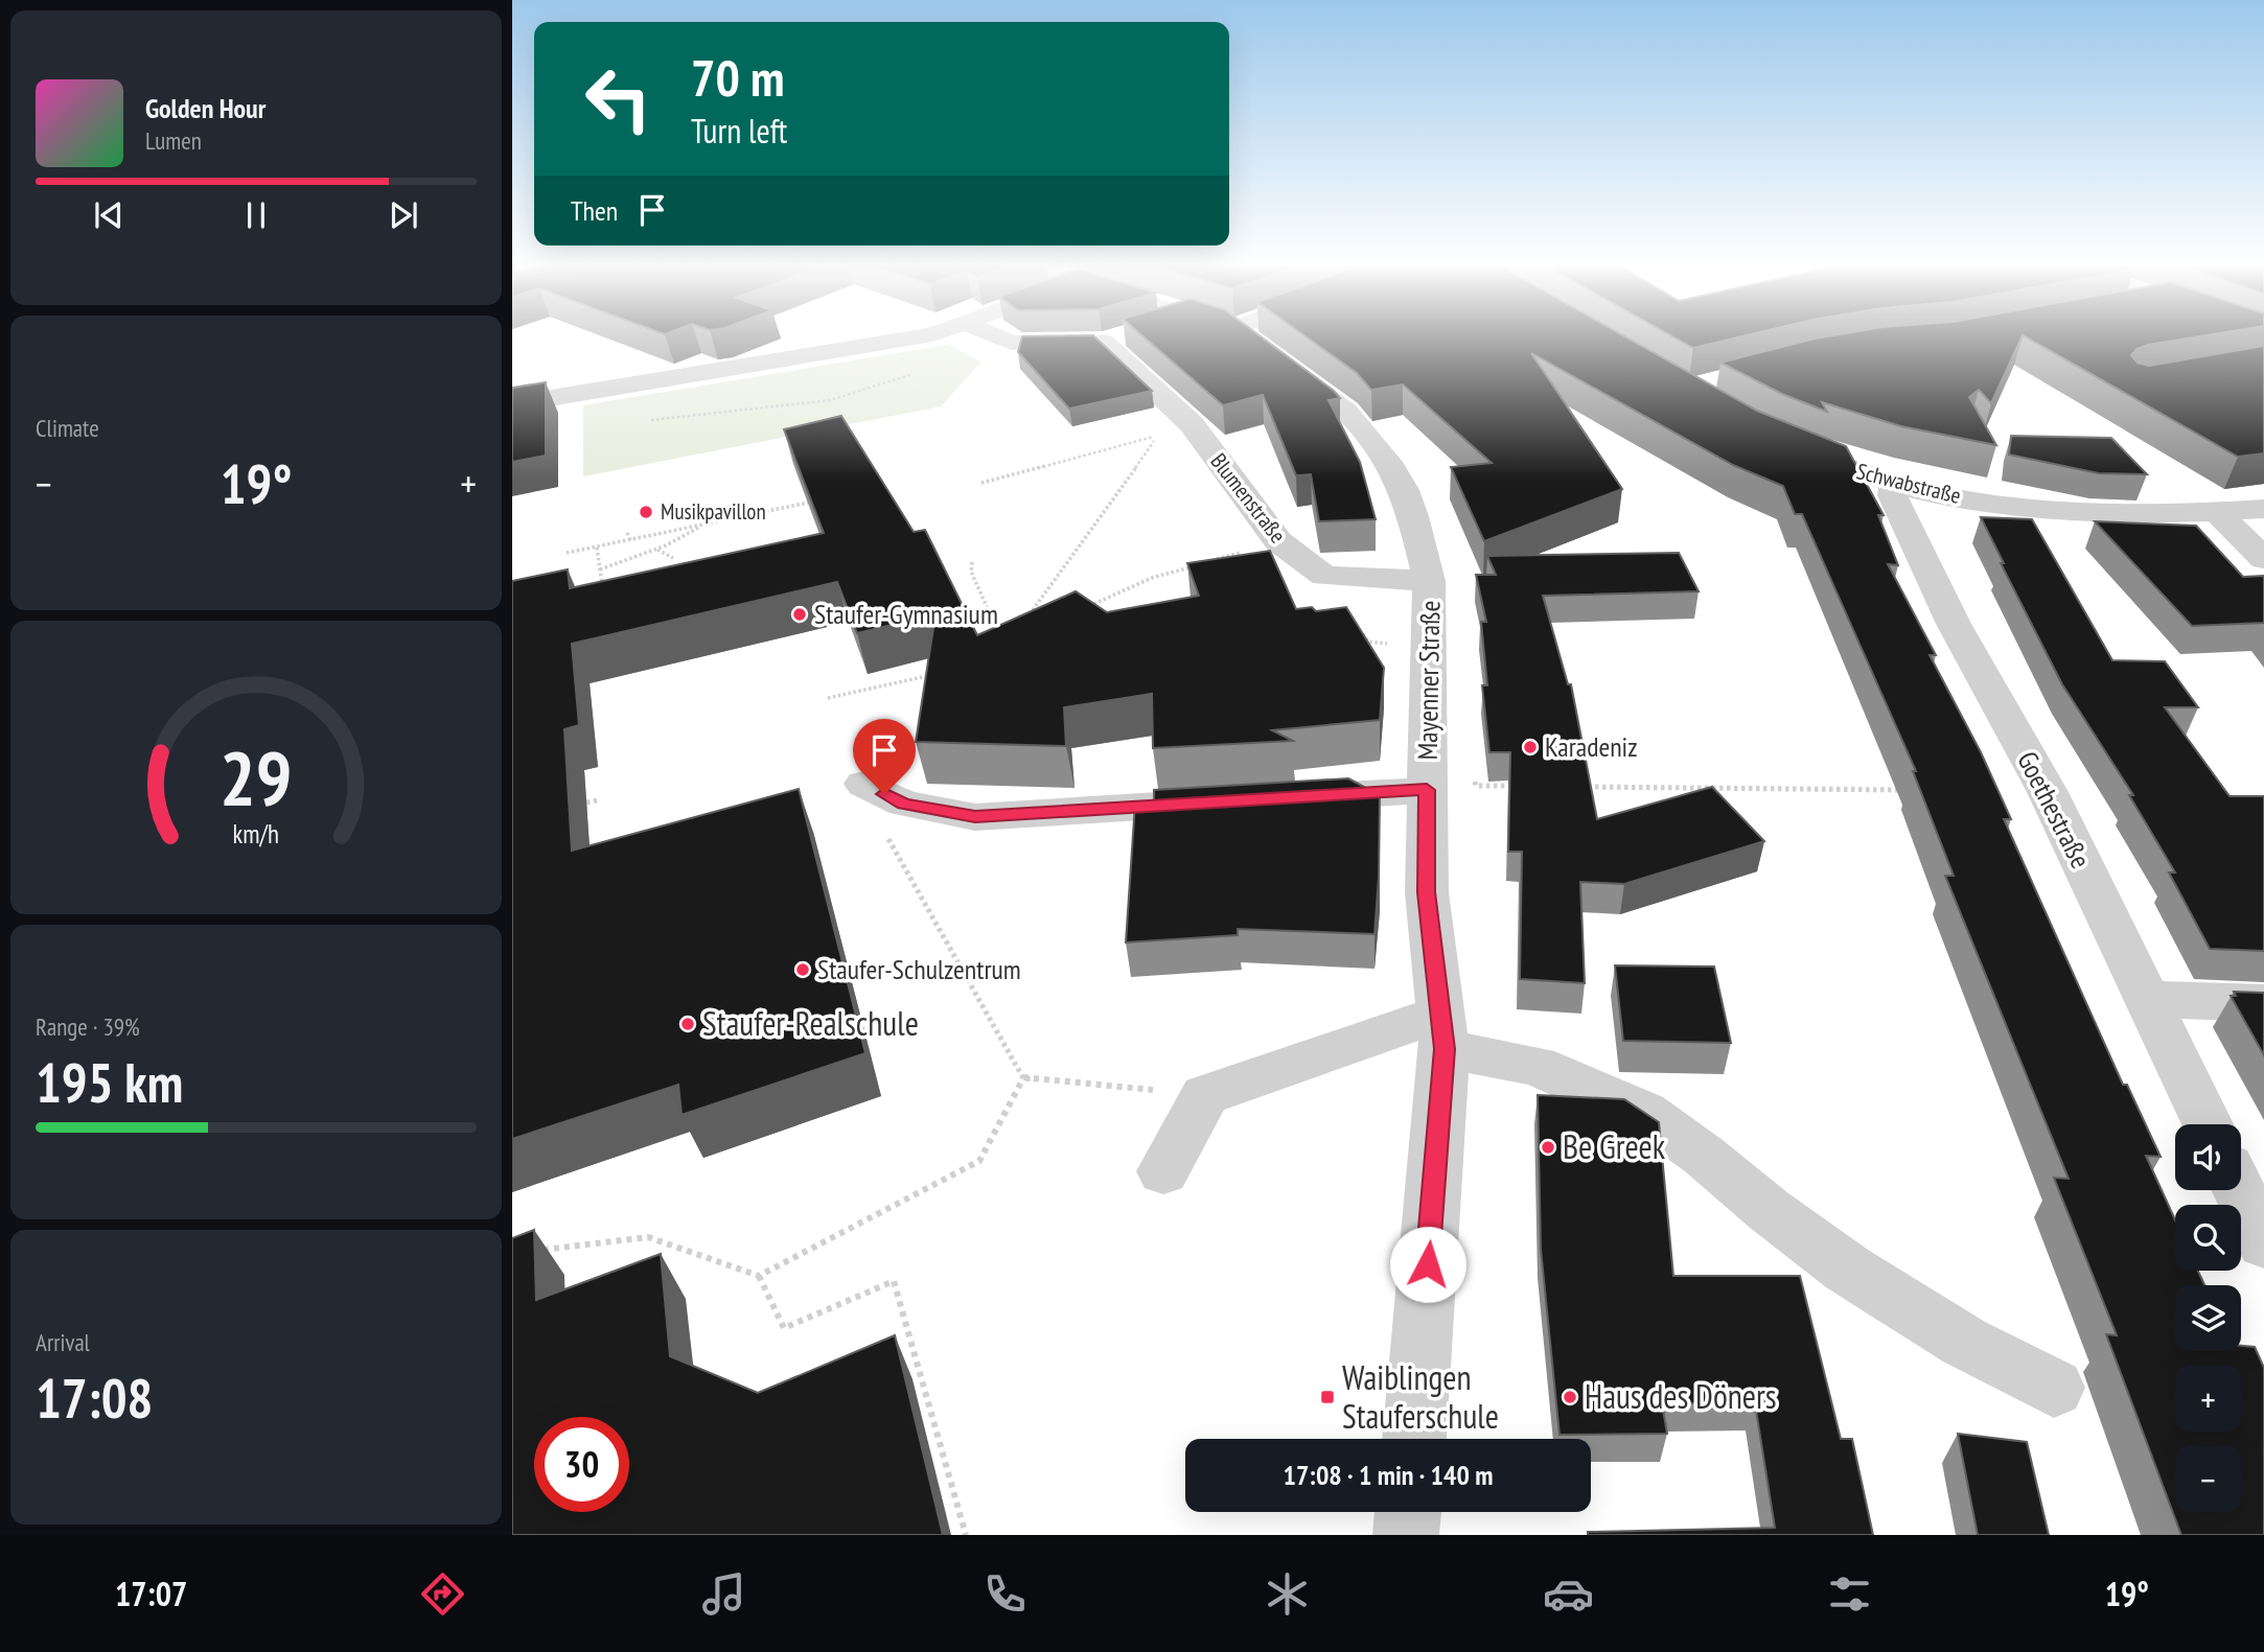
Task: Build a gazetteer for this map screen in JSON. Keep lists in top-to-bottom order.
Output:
{
  "streets": {
    "street": [
      "Schwabstraße",
      "Blumenstraße",
      "Mayenner Straße",
      "Goethestraße"
    ]
  },
  "crossings": [
    ["Schwabstraße", "Goethestraße"]
  ],
  "places": {
    "other": [
      "Musikpavillon",
      "Staufer-Gymnasium",
      "Karadeniz",
      "Staufer-Schulzentrum",
      "Staufer-Realschule",
      "Be Greek",
      "Haus des Döners"
    ],
    "transit": ["Waiblingen Stauferschule"]
  },
  "page": {
    "turn": ["70 m", "Turn left"],
    "song": ["Golden Hour", "Lumen"],
    "then": "Then",
    "tile": [
      "Climate",
      ["Range · 39%", "195 km"],
      ["Arrival", "17:08"]
    ],
    "heat": ["−", "19°", "+"],
    "map_buttons": ["+", "−"],
    "limit": "30",
    "trip": "17:08 · 1 min · 140 m",
    "tabs": ["17:07", "19°"],
    "gauge": ["29", "km/h"]
  }
}
